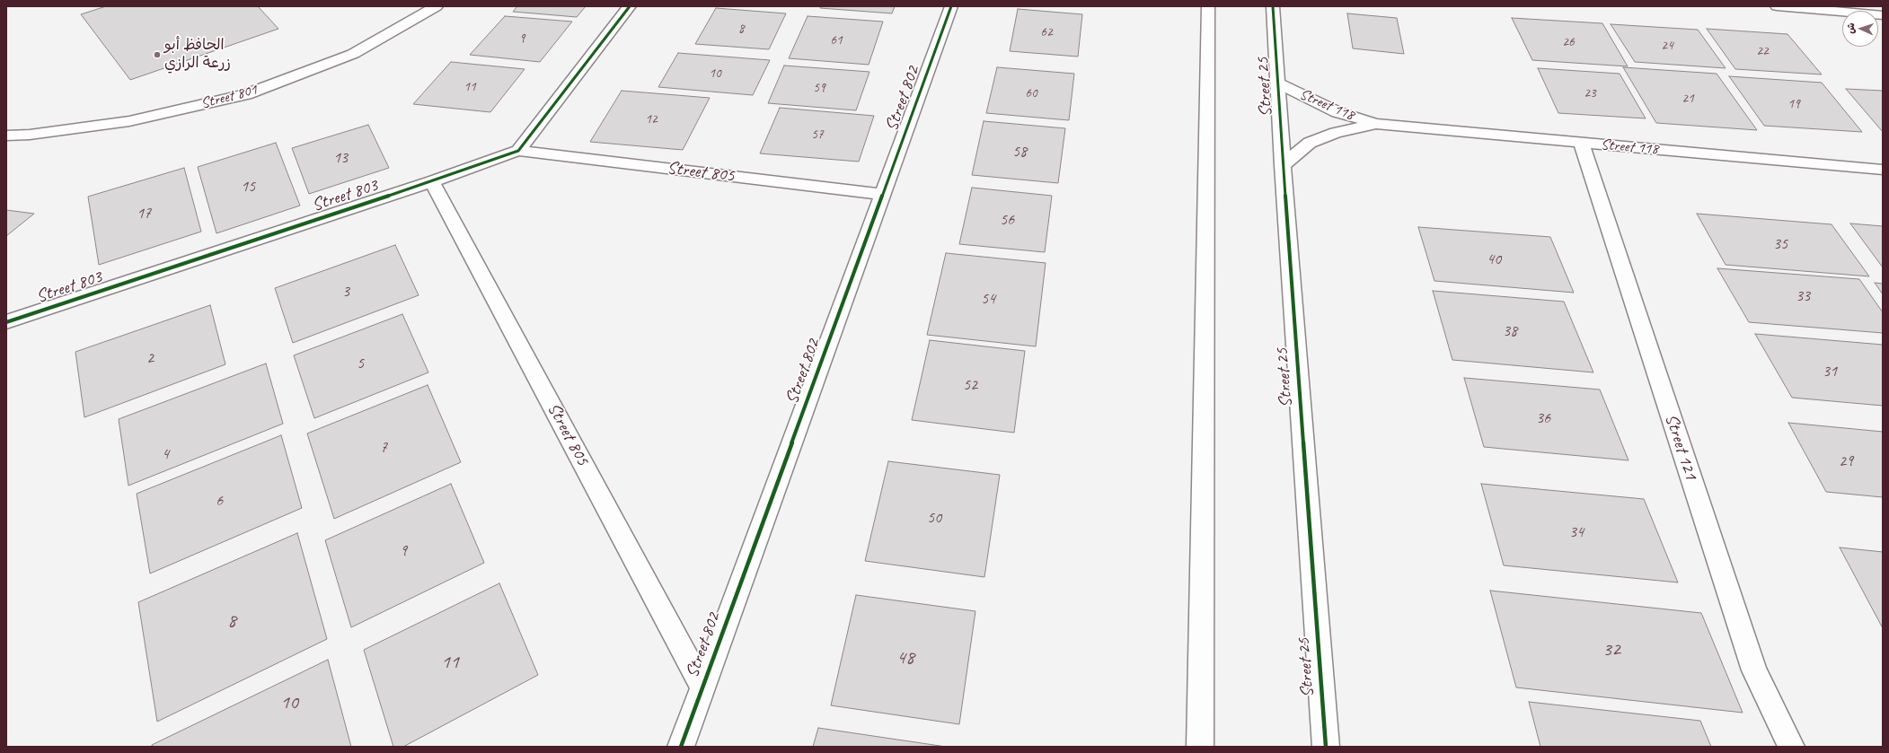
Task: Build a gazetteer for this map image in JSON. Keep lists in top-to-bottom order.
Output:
{
  "streets": {
    "street": [
      "Street 25",
      "Street 801",
      "Street 802",
      "Street 118",
      "Street 805",
      "Street 803",
      "Street 121"
    ]
  },
  "crossings": [
    ["Street 25", "Street 118"],
    ["Street 802", "Street 805"],
    ["Street 118", "Street 121"],
    ["Street 805", "Street 803"]
  ],
  "places": ["الحافظ أبو زرعة الرازي"],
  "house_numbers": [
    "8",
    "62",
    "9",
    "61",
    "26",
    "24",
    "22",
    "10",
    "11",
    "59",
    "60",
    "23",
    "21",
    "19",
    "12",
    "57",
    "58",
    "13",
    "15",
    "17",
    "56",
    "35",
    "40",
    "3",
    "33",
    "54",
    "38",
    "2",
    "5",
    "31",
    "52",
    "36",
    "7",
    "4",
    "29",
    "6",
    "50",
    "34",
    "9",
    "8",
    "32",
    "48",
    "11",
    "10"
  ],
  "north": "left"
}
